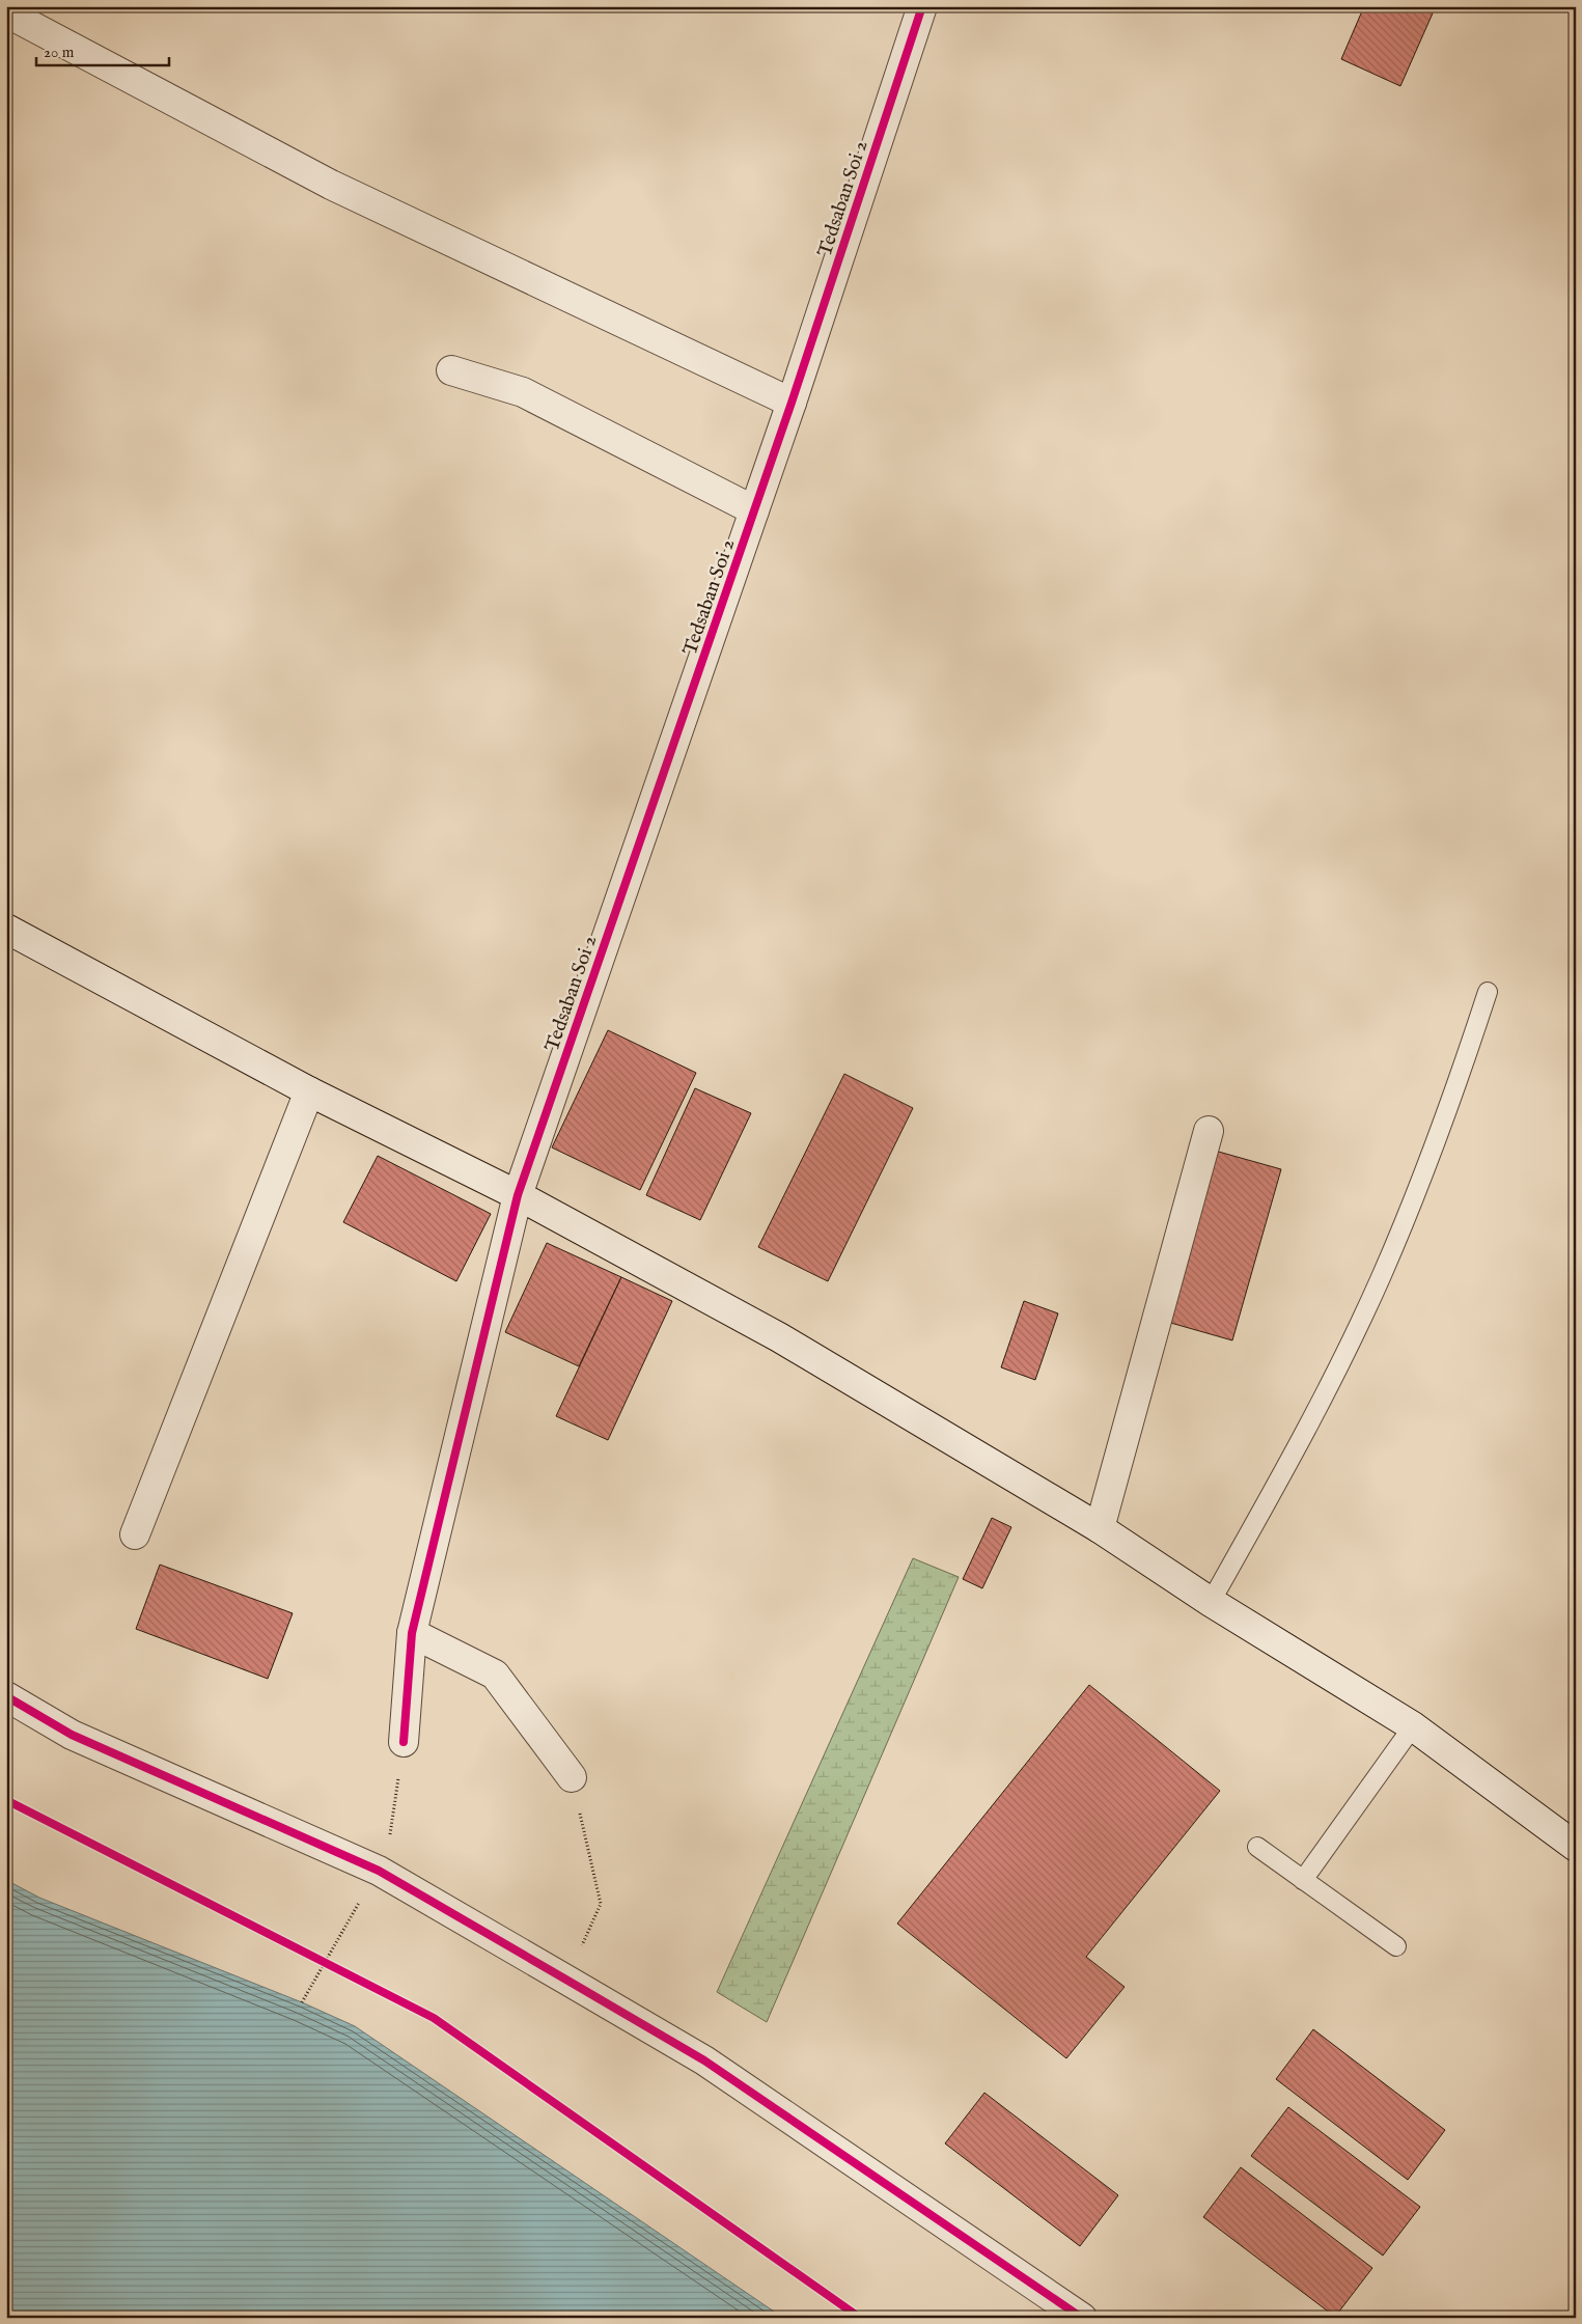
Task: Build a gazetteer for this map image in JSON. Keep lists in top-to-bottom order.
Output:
{
  "streets": {
    "street": ["Tedsaban Soi 2"]
  },
  "scale_bar": "20 m"
}
